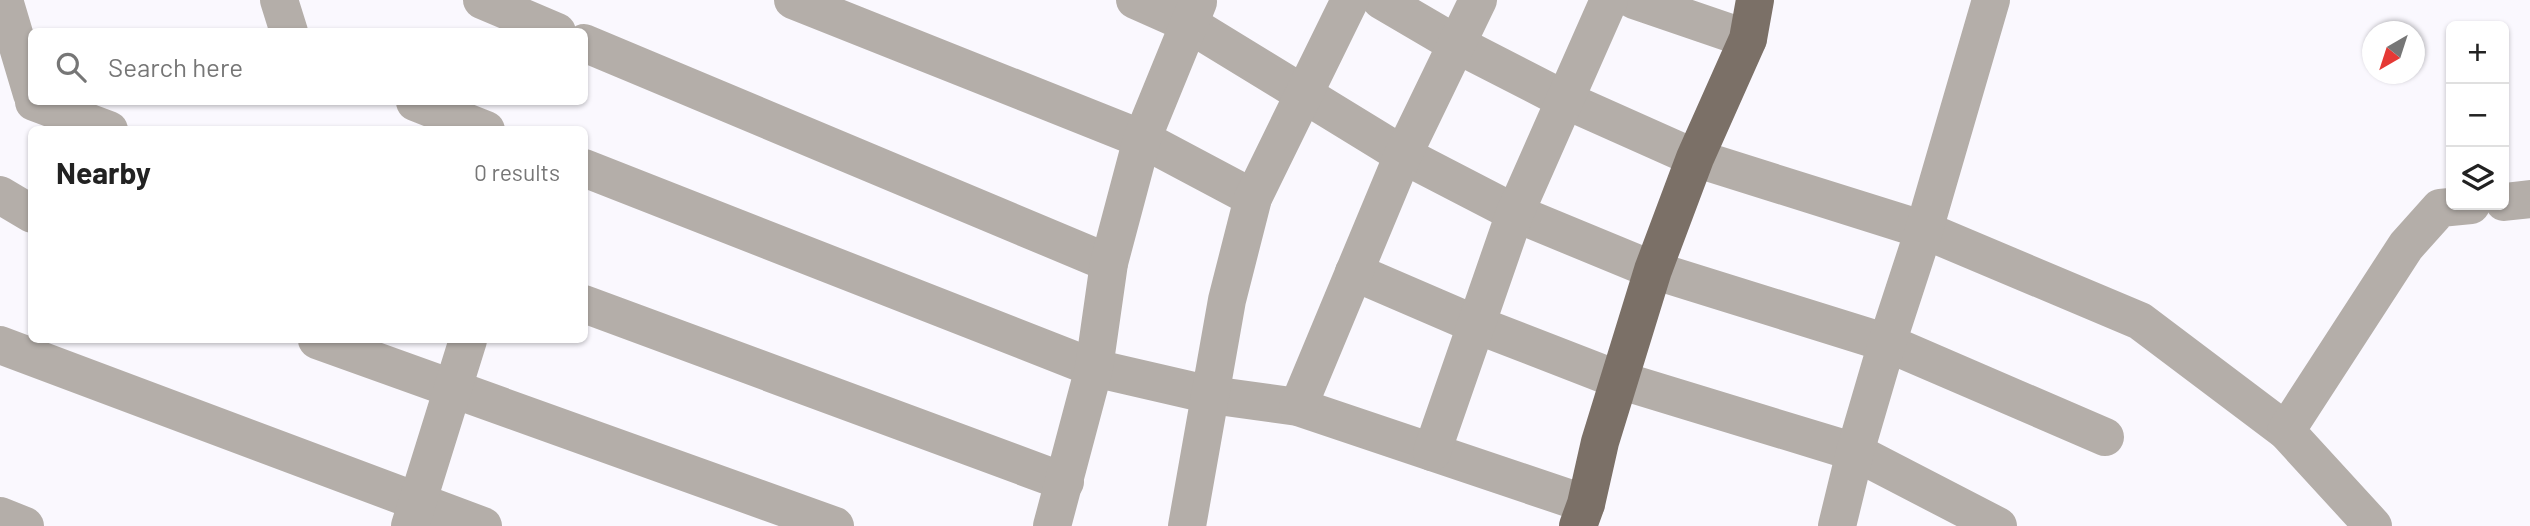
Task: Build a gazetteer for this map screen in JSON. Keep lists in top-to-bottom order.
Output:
{
  "north": "bottom left",
  "page": {
    "map_buttons": ["+", "−"],
    "search": "Search here",
    "heading": ["Nearby", "0 results"]
  }
}
